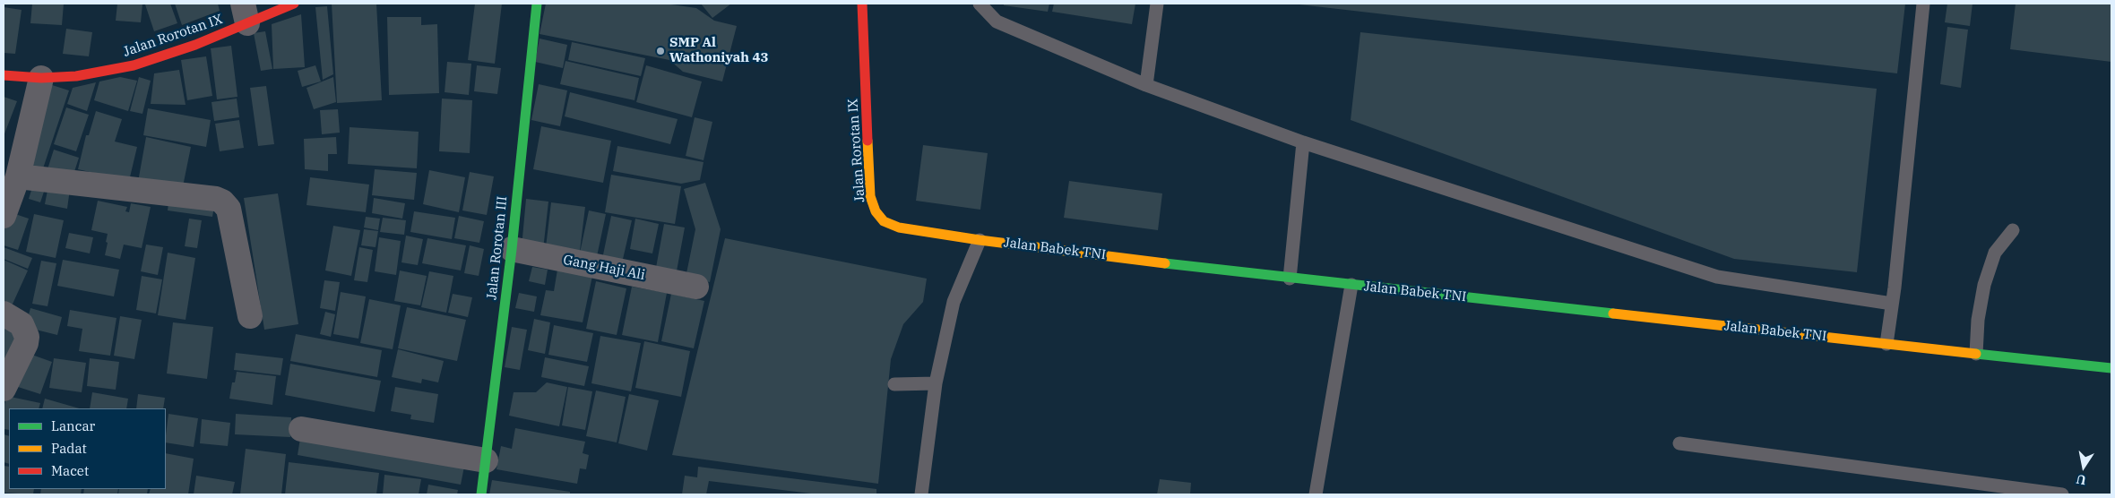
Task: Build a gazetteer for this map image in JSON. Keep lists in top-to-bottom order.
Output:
{
  "streets": {
    "street": [
      "Jalan Rorotan IX",
      "Jalan Rorotan III",
      "Jalan Babek TNI",
      "Gang Haji Ali"
    ]
  },
  "crossings": [
    ["Jalan Rorotan IX", "Jalan Babek TNI"],
    ["Jalan Rorotan III", "Gang Haji Ali"]
  ],
  "places": ["SMP Al Wathoniyah 43"],
  "legend": ["Lancar", "Padat", "Macet"],
  "north": "bottom"
}
